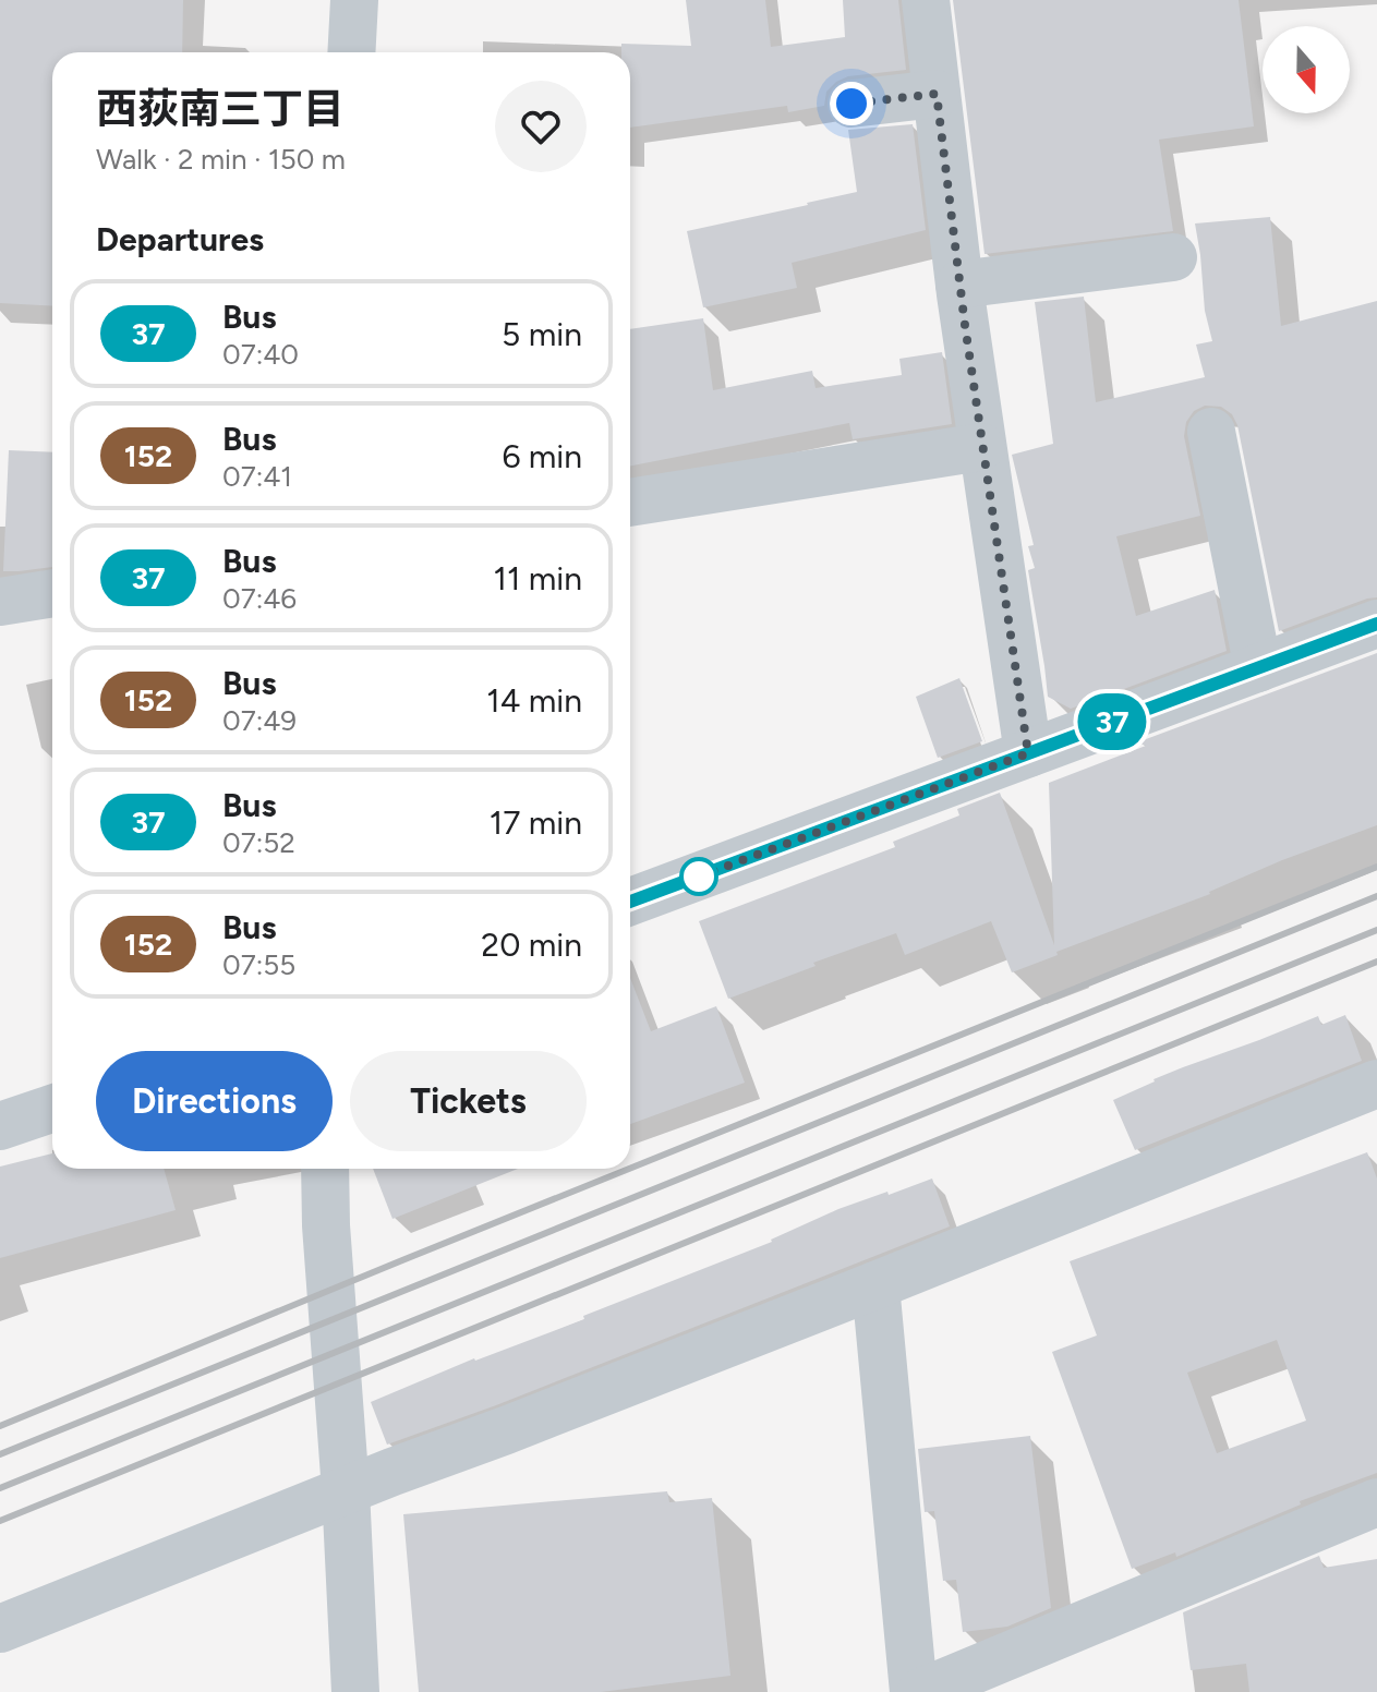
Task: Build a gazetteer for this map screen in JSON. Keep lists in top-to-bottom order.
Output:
{
  "lines": ["bus line 37"],
  "north": "bottom",
  "page": {
    "on_map": "37",
    "heading": [
      ["西荻南三丁目", "Walk · 2 min · 150 m"],
      "Departures"
    ],
    "list": [
      {
        "mark": "37",
        "name": "Bus",
        "note": "07:40",
        "value": "5 min"
      },
      {
        "mark": "152",
        "name": "Bus",
        "note": "07:41",
        "value": "6 min"
      },
      {
        "mark": "37",
        "name": "Bus",
        "note": "07:46",
        "value": "11 min"
      },
      {
        "mark": "152",
        "name": "Bus",
        "note": "07:49",
        "value": "14 min"
      },
      {
        "mark": "37",
        "name": "Bus",
        "note": "07:52",
        "value": "17 min"
      },
      {
        "mark": "152",
        "name": "Bus",
        "note": "07:55",
        "value": "20 min"
      }
    ],
    "buttons": ["Directions", "Tickets"]
  }
}
